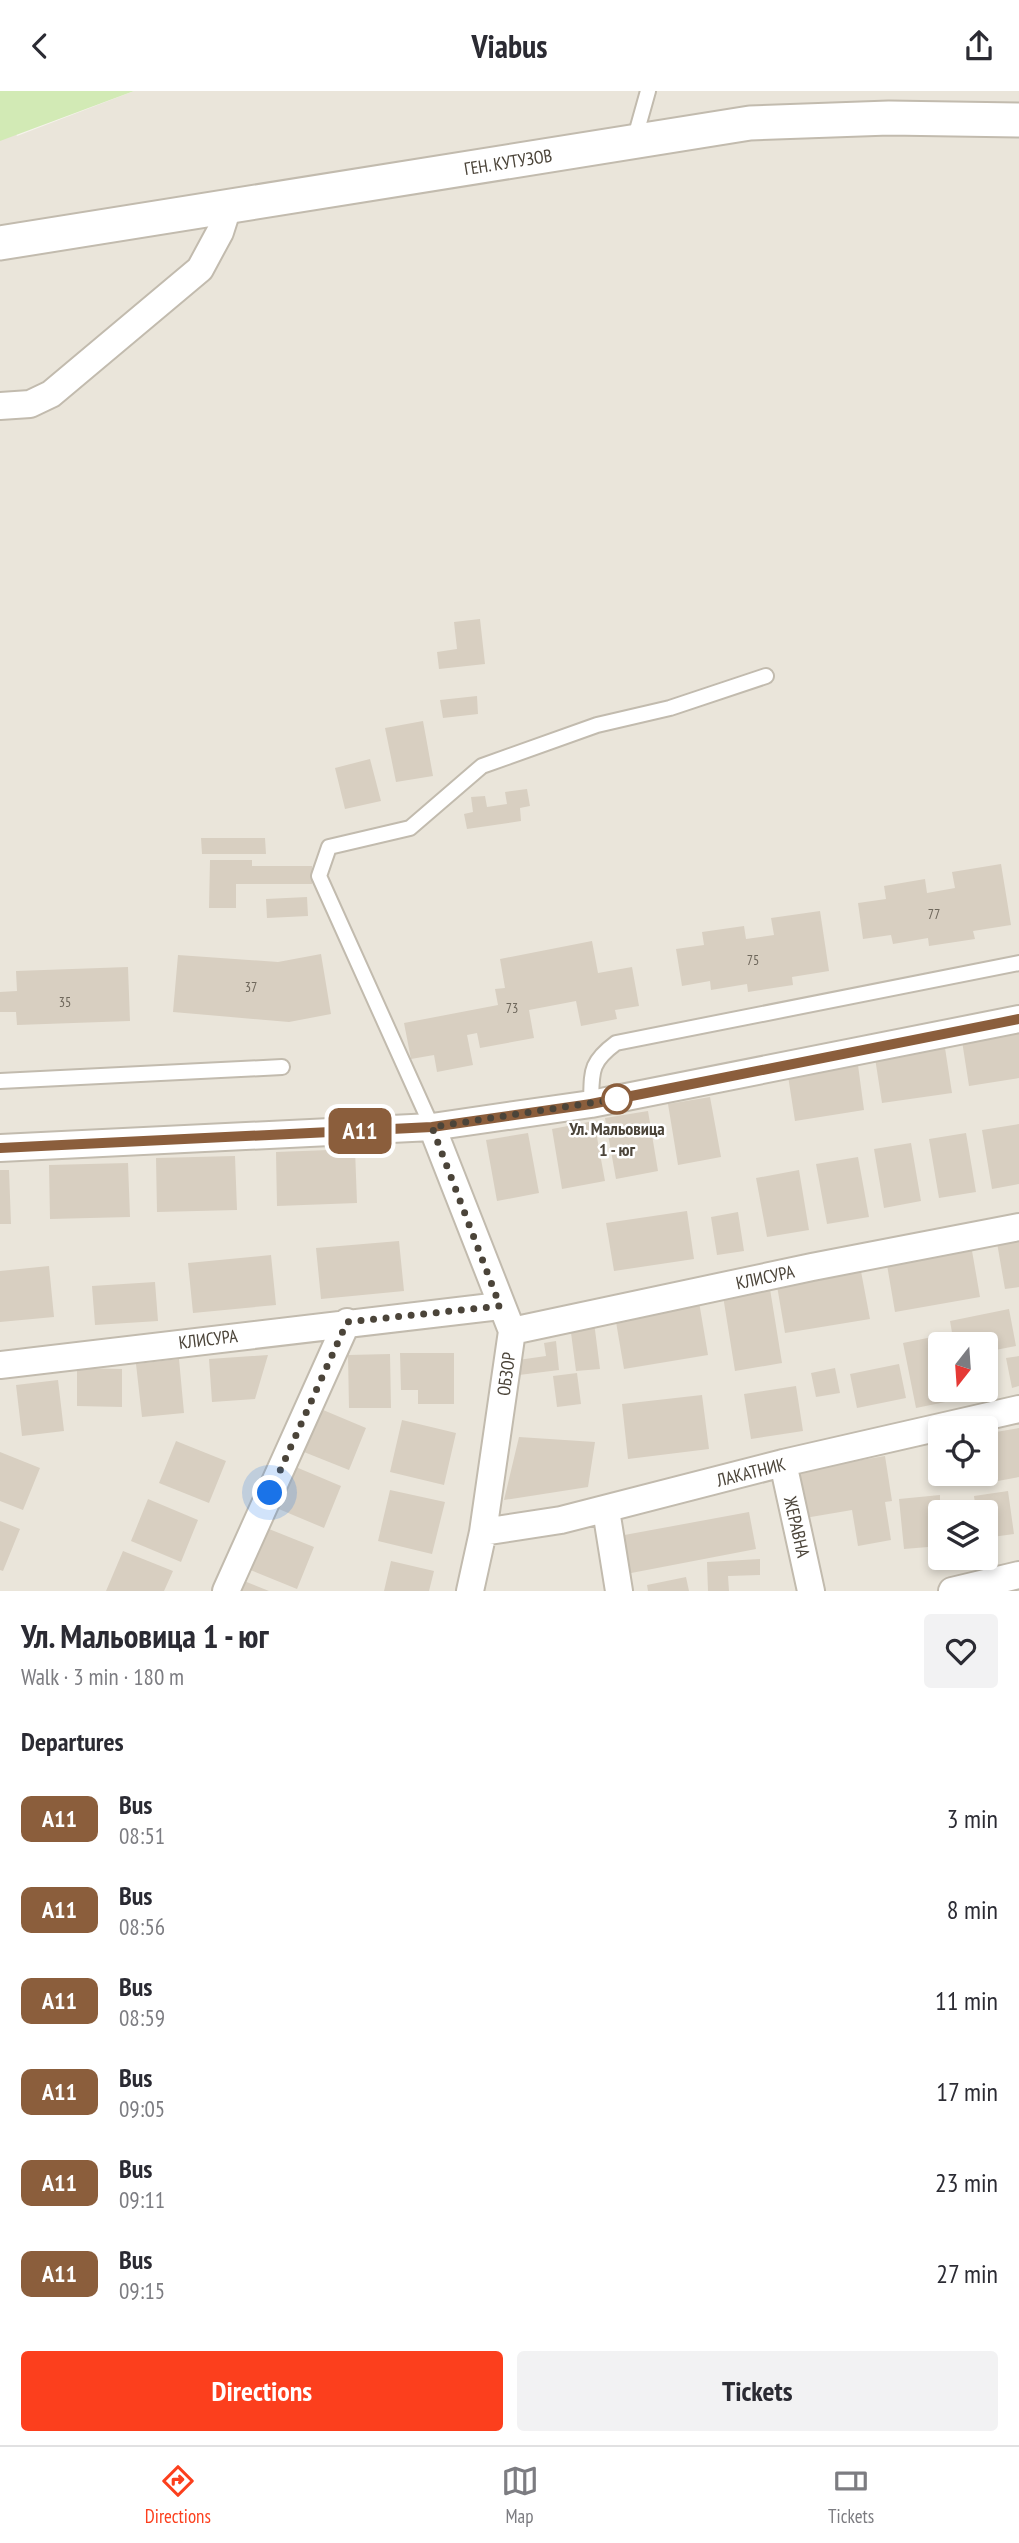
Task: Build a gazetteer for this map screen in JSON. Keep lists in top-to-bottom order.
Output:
{
  "streets": {
    "street": [
      "ГЕН. КУТУЗОВ",
      "КЛИСУРА",
      "ОБЗОР",
      "ЛАКАТНИК",
      "ЖЕРАВНА"
    ]
  },
  "crossings": [
    ["КЛИСУРА", "ОБЗОР"],
    ["ОБЗОР", "ЛАКАТНИК"],
    ["ЛАКАТНИК", "ЖЕРАВНА"]
  ],
  "places": ["Ул. Мальовица 1 - юг"],
  "lines": ["bus line А11"],
  "house_numbers": [
    "77",
    "75",
    "37",
    "35",
    "73"
  ],
  "north": "bottom",
  "page": {
    "header": "Viabus",
    "on_map": "А11",
    "heading": [
      ["Ул. Мальовица 1 - юг", "Walk · 3 min · 180 m"],
      "Departures"
    ],
    "list": [
      {
        "mark": "А11",
        "name": "Bus",
        "note": "08:51",
        "value": "3 min"
      },
      {
        "mark": "А11",
        "name": "Bus",
        "note": "08:56",
        "value": "8 min"
      },
      {
        "mark": "А11",
        "name": "Bus",
        "note": "08:59",
        "value": "11 min"
      },
      {
        "mark": "А11",
        "name": "Bus",
        "note": "09:05",
        "value": "17 min"
      },
      {
        "mark": "А11",
        "name": "Bus",
        "note": "09:11",
        "value": "23 min"
      },
      {
        "mark": "А11",
        "name": "Bus",
        "note": "09:15",
        "value": "27 min"
      }
    ],
    "buttons": ["Directions", "Tickets"],
    "tabs": ["Directions", "Map", "Tickets"]
  }
}
